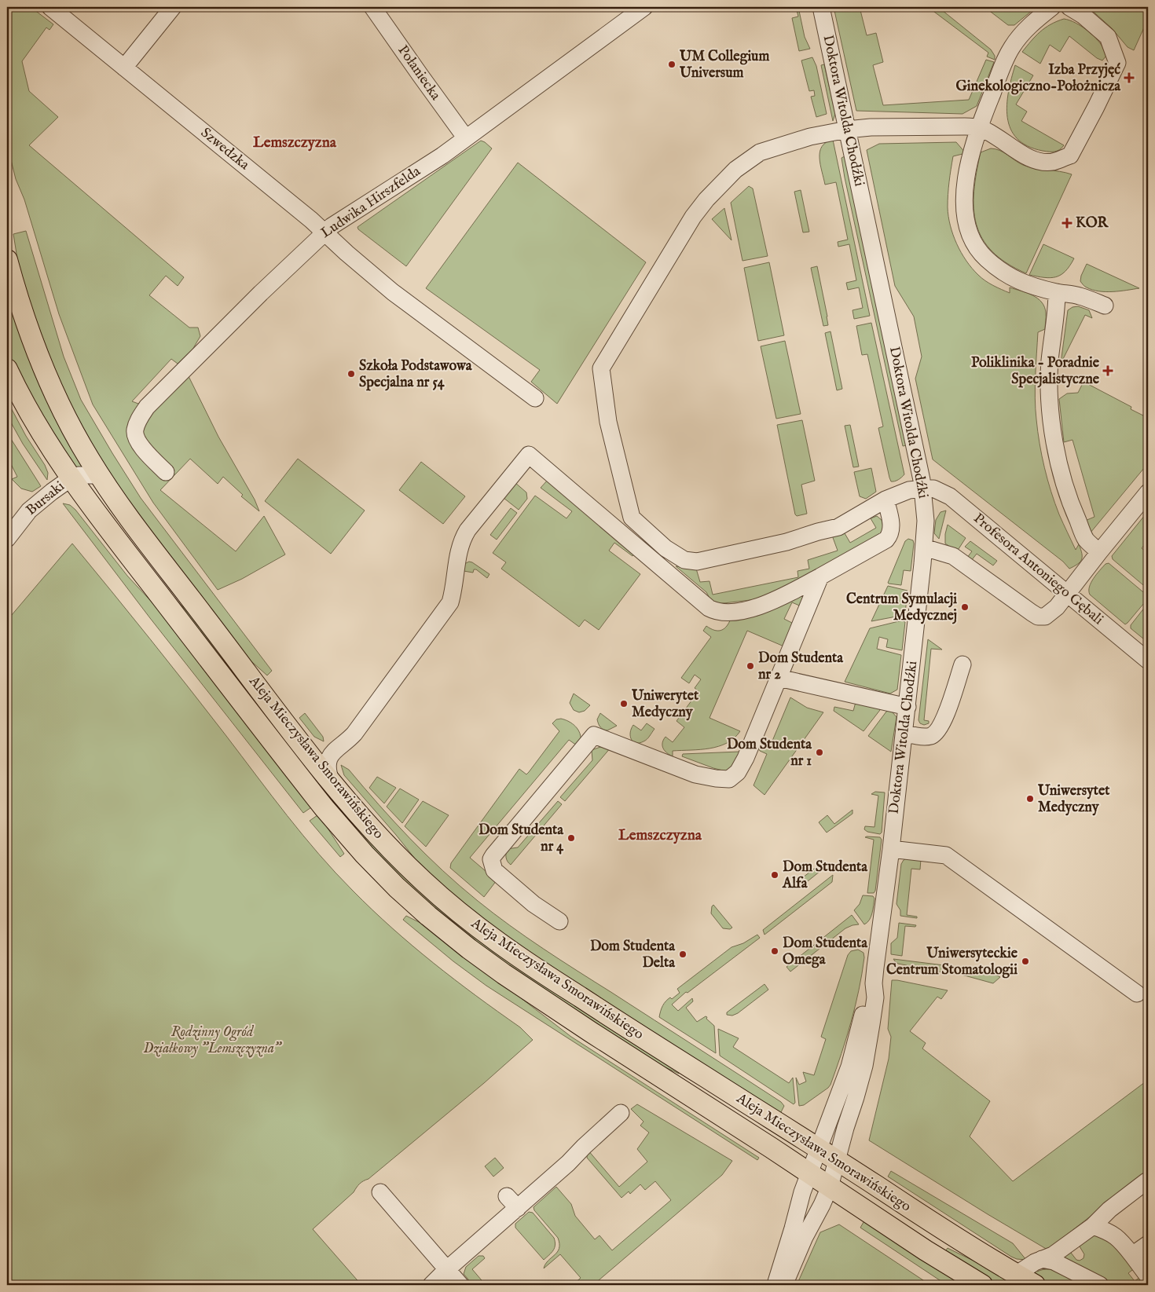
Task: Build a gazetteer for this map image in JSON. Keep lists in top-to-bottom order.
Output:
{
  "streets": {
    "main road": ["Aleja Mieczysława Smorawińskiego"],
    "street": [
      "Połaniecka",
      "Doktora Witolda Chodźki",
      "Szwedzka",
      "Ludwika Hirszfelda",
      "Bursaki",
      "Profesora Antoniego Gębali"
    ]
  },
  "crossings": [
    ["Połaniecka", "Ludwika Hirszfelda"],
    ["Doktora Witolda Chodźki", "Profesora Antoniego Gębali"],
    ["Doktora Witolda Chodźki", "Aleja Mieczysława Smorawińskiego"],
    ["Szwedzka", "Ludwika Hirszfelda"],
    ["Bursaki", "Aleja Mieczysława Smorawińskiego"]
  ],
  "districts": ["Lemszczyzna", "Lemszczyzna"],
  "parks": ["Rodzinny Ogród Działkowy \"Lemszczyzna\""],
  "places": {
    "other": [
      "UM Collegium Universum",
      "Szkoła Podstawowa Specjalna nr 54",
      "Centrum Symulacji Medycznej",
      "Dom Studenta nr 2",
      "Uniwerytet Medyczny",
      "Dom Studenta nr 1",
      "Uniwersytet Medyczny",
      "Dom Studenta nr 4",
      "Dom Studenta Alfa",
      "Dom Studenta Omega",
      "Dom Studenta Delta",
      "Uniwersyteckie Centrum Stomatologii"
    ],
    "health": ["Izba Przyjęć Ginekologiczno-Położnicza", "KOR", "Poliklinika - Poradnie Specjalistyczne"]
  }
}
